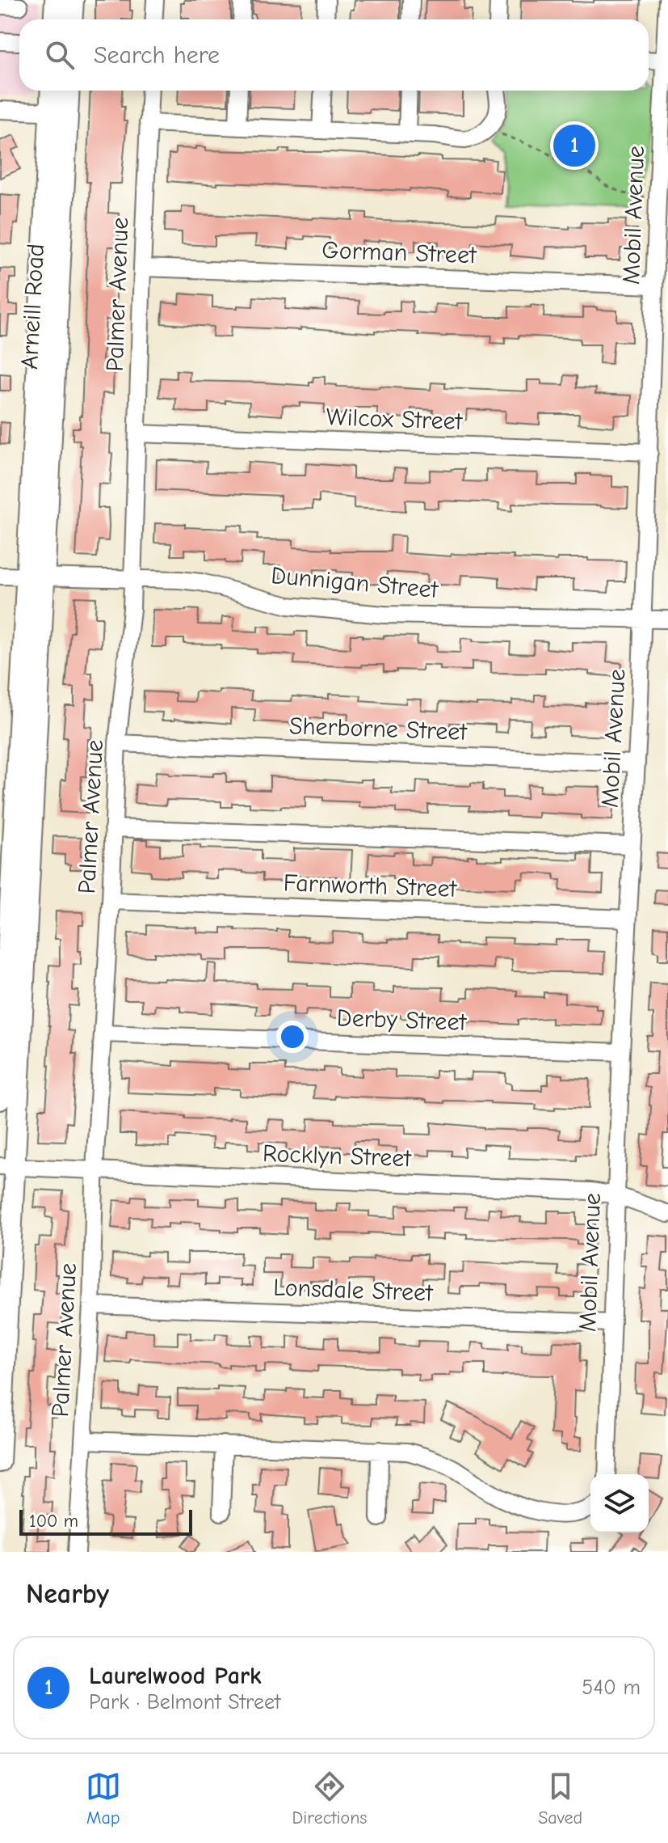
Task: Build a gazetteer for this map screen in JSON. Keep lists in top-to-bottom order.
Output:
{
  "streets": {
    "main road": ["Arneill Road"],
    "street": [
      "Mobil Avenue",
      "Gorman Street",
      "Palmer Avenue",
      "Wilcox Street",
      "Dunnigan Street",
      "Sherborne Street",
      "Farnworth Street",
      "Derby Street",
      "Rocklyn Street",
      "Lonsdale Street"
    ]
  },
  "crossings": [
    ["Mobil Avenue", "Gorman Street"],
    ["Mobil Avenue", "Wilcox Street"],
    ["Mobil Avenue", "Dunnigan Street"],
    ["Mobil Avenue", "Sherborne Street"],
    ["Mobil Avenue", "Farnworth Street"],
    ["Mobil Avenue", "Derby Street"],
    ["Mobil Avenue", "Rocklyn Street"],
    ["Mobil Avenue", "Lonsdale Street"],
    ["Gorman Street", "Palmer Avenue"],
    ["Palmer Avenue", "Wilcox Street"],
    ["Palmer Avenue", "Dunnigan Street"],
    ["Palmer Avenue", "Sherborne Street"],
    ["Palmer Avenue", "Farnworth Street"],
    ["Palmer Avenue", "Derby Street"],
    ["Palmer Avenue", "Rocklyn Street"],
    ["Palmer Avenue", "Lonsdale Street"],
    ["Arneill Road", "Dunnigan Street"],
    ["Arneill Road", "Rocklyn Street"]
  ],
  "scale_bar": "100 m",
  "page": {
    "search": "Search here",
    "pins": "1",
    "scale": "100 m",
    "heading": "Nearby",
    "list": [
      {
        "mark": "1",
        "name": "Laurelwood Park",
        "note": "Park · Belmont Street",
        "value": "540 m"
      }
    ],
    "nav": ["Map", "Directions", "Saved"]
  }
}
